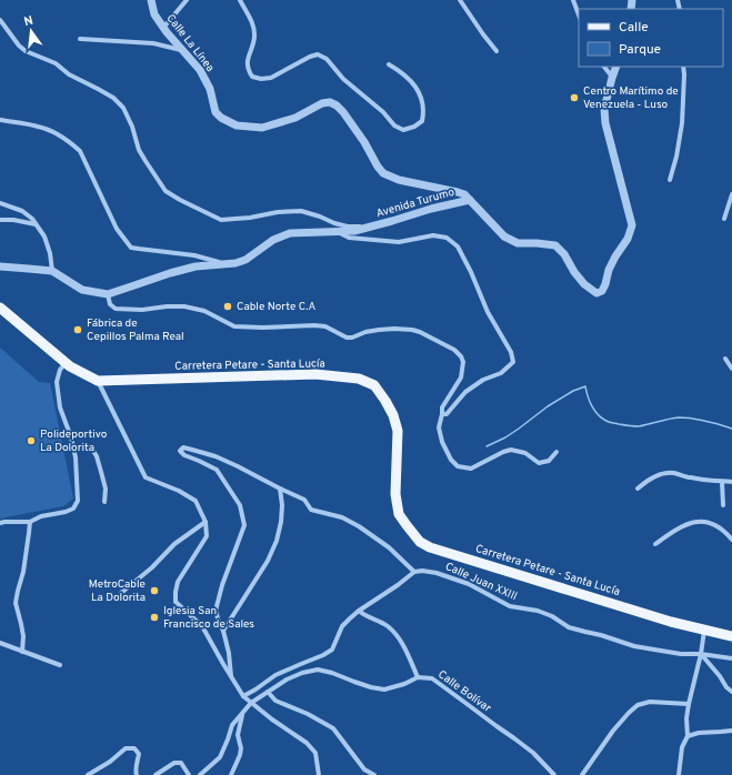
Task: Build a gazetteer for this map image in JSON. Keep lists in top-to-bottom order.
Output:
{
  "streets": {
    "main road": ["Carretera Petare - Santa Lucía"],
    "street": [
      "Calle La Línea",
      "Avenida Turumo",
      "Calle Juan XXIII",
      "Calle Bolívar"
    ]
  },
  "crossings": [
    ["Calle La Línea", "Avenida Turumo"]
  ],
  "places": [
    "Centro Marítimo de Venezuela - Luso",
    "Cable Norte C.A",
    "Fábrica de Cepillos Palma Real",
    "Polideportivo La Dolorita",
    "MetroCable La Dolorita",
    "Iglesia San Francisco de Sales"
  ],
  "legend": ["Calle", "Parque"],
  "north": "top"
}
